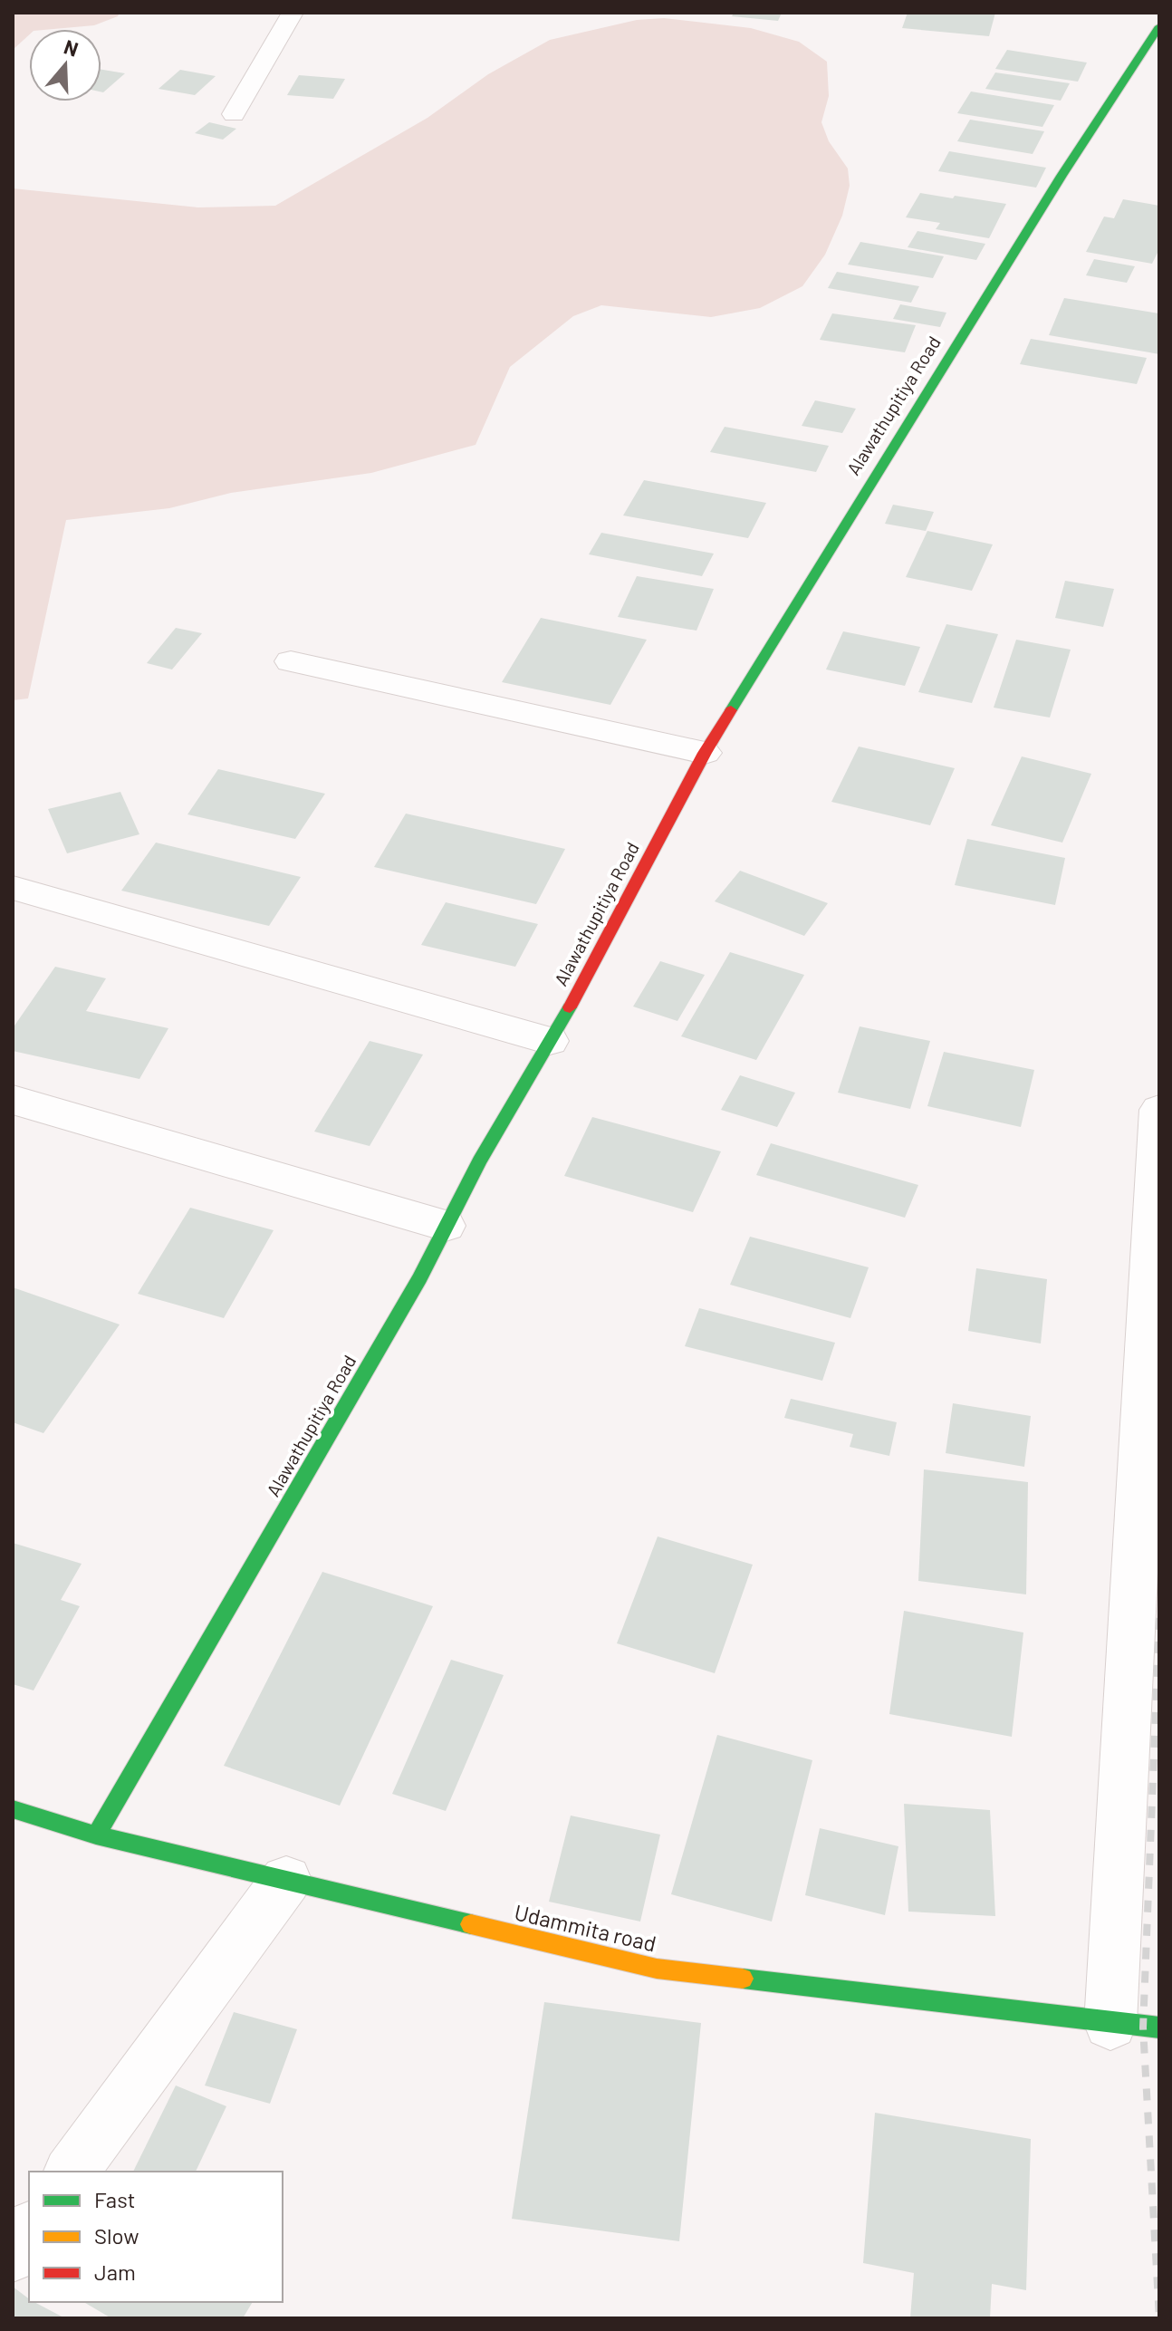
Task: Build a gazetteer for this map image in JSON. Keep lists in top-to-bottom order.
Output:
{
  "streets": {
    "street": ["Alawathupitiya Road", "Udammita road"]
  },
  "crossings": [
    ["Alawathupitiya Road", "Udammita road"]
  ],
  "legend": ["Fast", "Slow", "Jam"],
  "north": "top"
}
